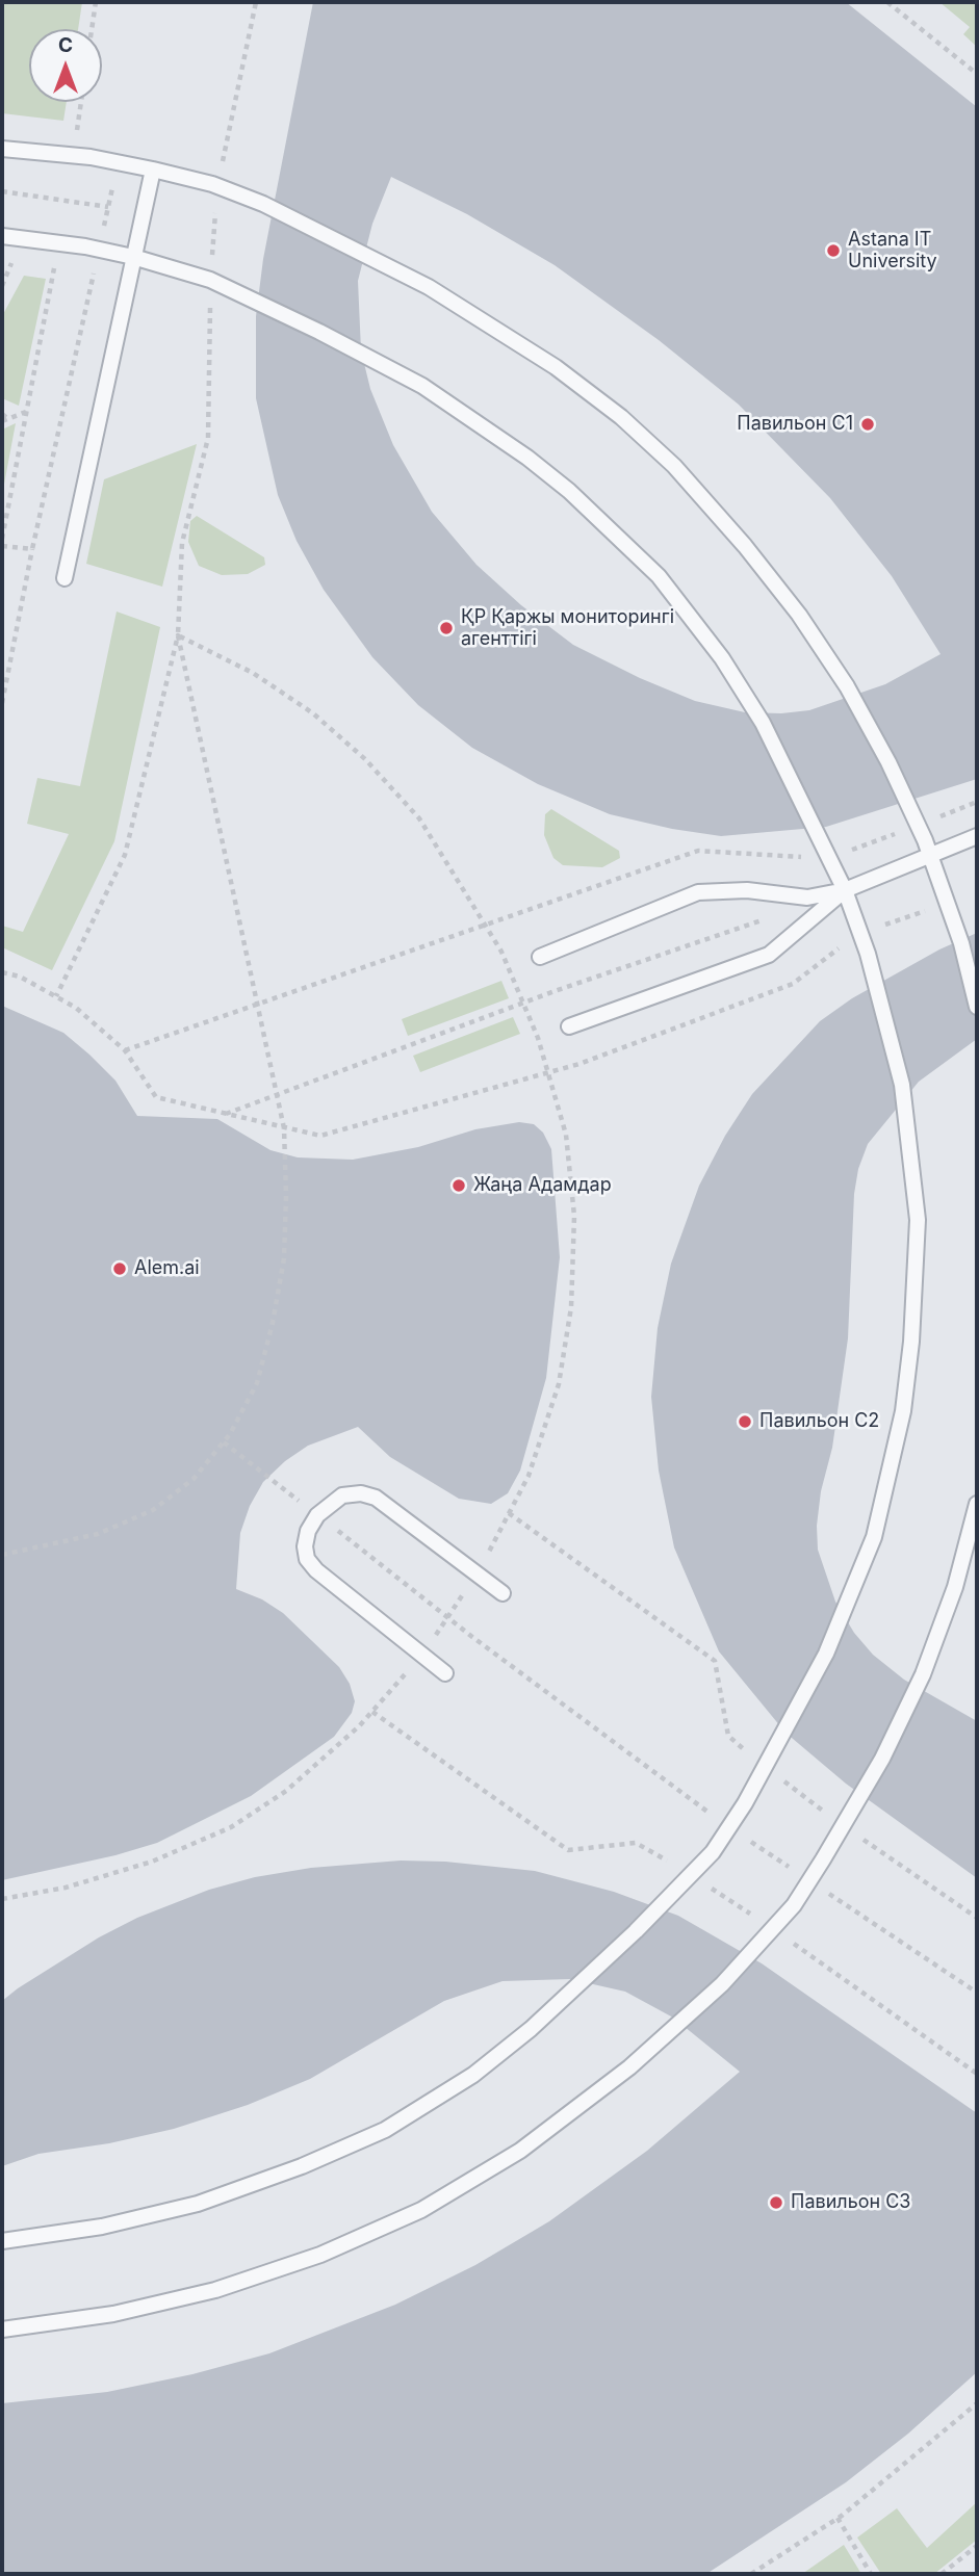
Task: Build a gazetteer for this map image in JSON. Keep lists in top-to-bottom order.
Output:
{
  "places": [
    "Astana IT University",
    "Павильон С1",
    "ҚР Қаржы мониторингі агенттігі",
    "Жаңа Адамдар",
    "Alem.ai",
    "Павильон С2",
    "Павильон С3"
  ],
  "north": "top"
}
